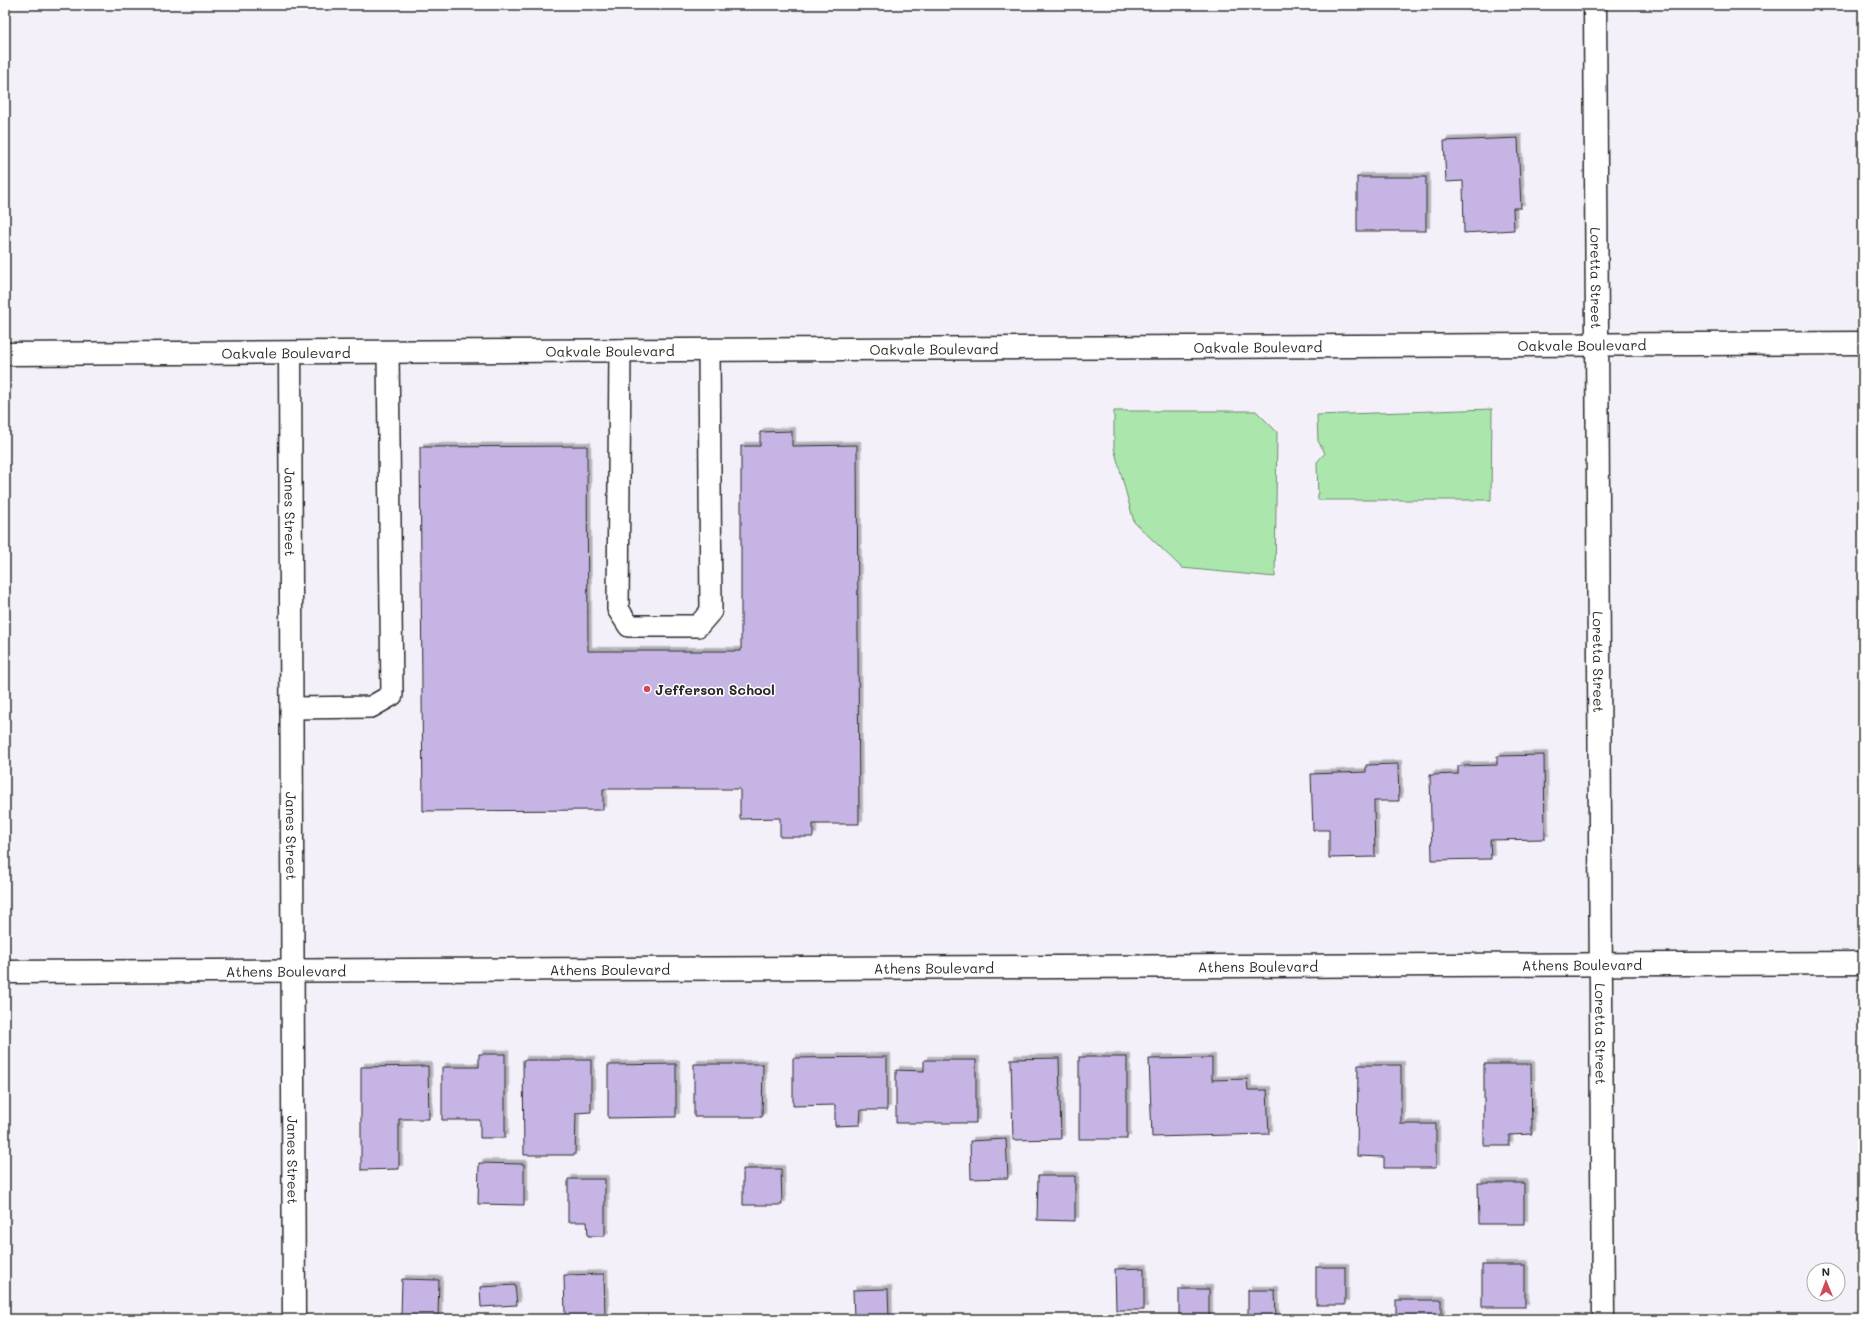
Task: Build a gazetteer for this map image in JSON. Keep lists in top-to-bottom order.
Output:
{
  "streets": {
    "street": [
      "Loretta Street",
      "Oakvale Boulevard",
      "Janes Street",
      "Athens Boulevard"
    ]
  },
  "crossings": [
    ["Loretta Street", "Oakvale Boulevard"],
    ["Loretta Street", "Athens Boulevard"],
    ["Oakvale Boulevard", "Janes Street"],
    ["Janes Street", "Athens Boulevard"]
  ],
  "places": ["Jefferson School"],
  "north": "top"
}
